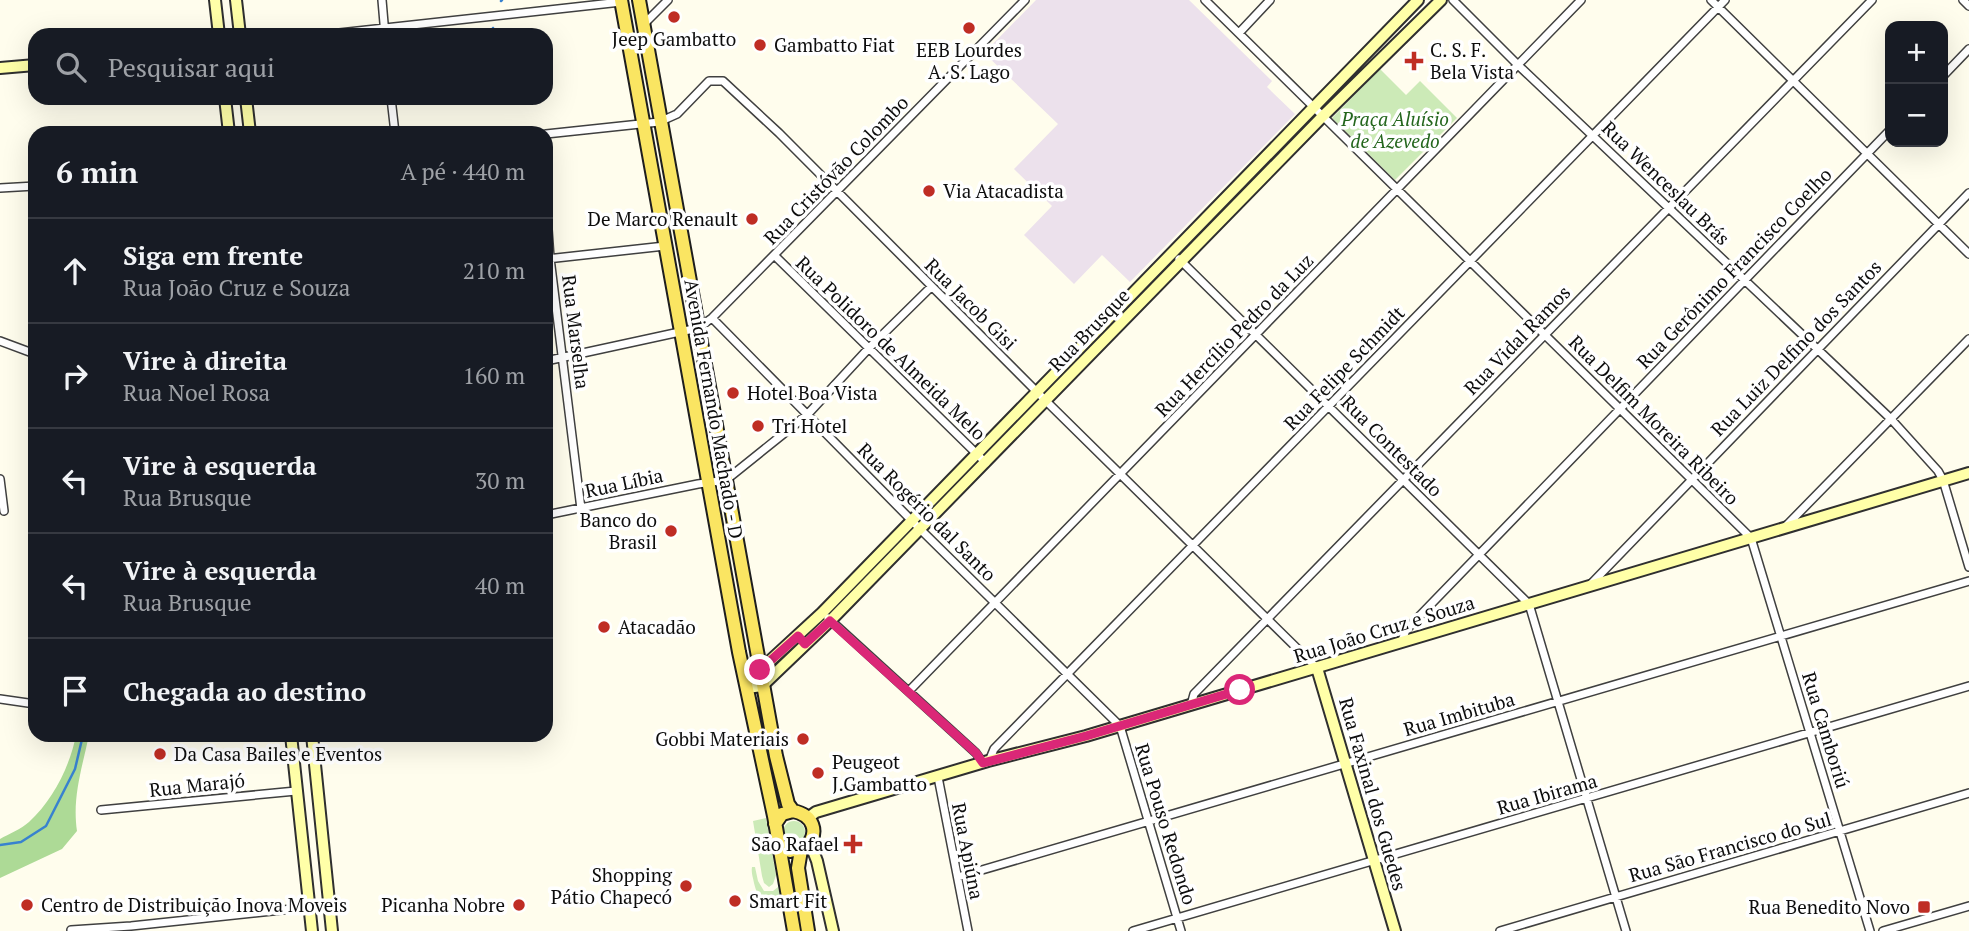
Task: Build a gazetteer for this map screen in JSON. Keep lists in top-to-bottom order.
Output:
{
  "streets": {
    "main road": ["Avenida Fernando Machado - D"],
    "street": [
      "Rua Cristóvão Colombo",
      "Rua Wenceslau Brás",
      "Rua Gerônimo Francisco Coelho",
      "Rua Jacob Gisi",
      "Rua Brusque",
      "Rua Marselha",
      "Rua Hercílio Pedro da Luz",
      "Rua Vidal Ramos",
      "Rua Polidoro de Almeida Melo",
      "Rua Luiz Delfino dos Santos",
      "Rua Felipe Schmidt",
      "Rua Delfim Moreira Ribeiro",
      "Rua Contestado",
      "Rua Líbia",
      "Rua Rogério dal Santo",
      "Rua João Cruz e Souza",
      "Rua Imbituba",
      "Rua Camboriú",
      "Rua Marajó",
      "Rua Faxinal dos Guedes",
      "Rua Ibirama",
      "Rua Pouso Redondo",
      "Rua São Francisco do Sul",
      "Rua Apiúna"
    ]
  },
  "crossings": [
    ["Rua Cristóvão Colombo", "Rua Jacob Gisi"],
    ["Rua Cristóvão Colombo", "Rua Polidoro de Almeida Melo"],
    ["Rua Cristóvão Colombo", "Avenida Fernando Machado - D"],
    ["Rua Cristóvão Colombo", "Rua Rogério dal Santo"],
    ["Rua Wenceslau Brás", "Rua Gerônimo Francisco Coelho"],
    ["Rua Wenceslau Brás", "Rua Hercílio Pedro da Luz"],
    ["Rua Wenceslau Brás", "Rua Vidal Ramos"],
    ["Rua Wenceslau Brás", "Rua Luiz Delfino dos Santos"],
    ["Rua Wenceslau Brás", "Rua Felipe Schmidt"],
    ["Rua Wenceslau Brás", "Rua João Cruz e Souza"],
    ["Rua Gerônimo Francisco Coelho", "Rua Delfim Moreira Ribeiro"],
    ["Rua Gerônimo Francisco Coelho", "Rua Contestado"],
    ["Rua Gerônimo Francisco Coelho", "Rua João Cruz e Souza"],
    ["Rua Jacob Gisi", "Rua Brusque"],
    ["Rua Jacob Gisi", "Rua Hercílio Pedro da Luz"],
    ["Rua Jacob Gisi", "Rua Vidal Ramos"],
    ["Rua Jacob Gisi", "Rua Felipe Schmidt"],
    ["Rua Jacob Gisi", "Avenida Fernando Machado - D"],
    ["Rua Jacob Gisi", "Rua João Cruz e Souza"],
    ["Rua Jacob Gisi", "Rua Faxinal dos Guedes"],
    ["Rua Brusque", "Rua Polidoro de Almeida Melo"],
    ["Rua Brusque", "Avenida Fernando Machado - D"],
    ["Rua Brusque", "Rua Delfim Moreira Ribeiro"],
    ["Rua Brusque", "Rua Contestado"],
    ["Rua Brusque", "Rua Rogério dal Santo"],
    ["Rua Marselha", "Rua Líbia"],
    ["Rua Hercílio Pedro da Luz", "Rua Delfim Moreira Ribeiro"],
    ["Rua Hercílio Pedro da Luz", "Rua Contestado"],
    ["Rua Hercílio Pedro da Luz", "Rua Rogério dal Santo"],
    ["Rua Vidal Ramos", "Rua Delfim Moreira Ribeiro"],
    ["Rua Vidal Ramos", "Rua Contestado"],
    ["Rua Vidal Ramos", "Rua João Cruz e Souza"],
    ["Rua Luiz Delfino dos Santos", "Rua Delfim Moreira Ribeiro"],
    ["Rua Luiz Delfino dos Santos", "Rua João Cruz e Souza"],
    ["Rua Felipe Schmidt", "Rua Delfim Moreira Ribeiro"],
    ["Rua Felipe Schmidt", "Rua Contestado"],
    ["Rua Felipe Schmidt", "Rua Rogério dal Santo"],
    ["Rua Felipe Schmidt", "Rua João Cruz e Souza"],
    ["Avenida Fernando Machado - D", "Rua Líbia"],
    ["Avenida Fernando Machado - D", "Rua João Cruz e Souza"],
    ["Rua Delfim Moreira Ribeiro", "Rua João Cruz e Souza"],
    ["Rua Delfim Moreira Ribeiro", "Rua Camboriú"],
    ["Rua Contestado", "Rua João Cruz e Souza"],
    ["Rua Rogério dal Santo", "Rua João Cruz e Souza"],
    ["Rua Rogério dal Santo", "Rua Pouso Redondo"],
    ["Rua João Cruz e Souza", "Rua Camboriú"],
    ["Rua João Cruz e Souza", "Rua Faxinal dos Guedes"],
    ["Rua João Cruz e Souza", "Rua Pouso Redondo"],
    ["Rua João Cruz e Souza", "Rua Apiúna"],
    ["Rua Imbituba", "Rua Camboriú"],
    ["Rua Imbituba", "Rua Faxinal dos Guedes"],
    ["Rua Imbituba", "Rua Pouso Redondo"],
    ["Rua Imbituba", "Rua Apiúna"],
    ["Rua Camboriú", "Rua Ibirama"],
    ["Rua Camboriú", "Rua São Francisco do Sul"],
    ["Rua Faxinal dos Guedes", "Rua Ibirama"],
    ["Rua Ibirama", "Rua Pouso Redondo"]
  ],
  "parks": ["Praça Aluísio de Azevedo"],
  "places": {
    "other": [
      "Jeep Gambatto",
      "EEB Lourdes A. S. Lago",
      "Gambatto Fiat",
      "Via Atacadista",
      "De Marco Renault",
      "Hotel Boa Vista",
      "Tri Hotel",
      "Banco do Brasil",
      "Atacadão",
      "Gobbi Materiais",
      "Da Casa Bailes e Eventos",
      "Peugeot J.Gambatto",
      "Shopping Pátio Chapecó",
      "Smart Fit",
      "Centro de Distribuição Inova Moveis",
      "Picanha Nobre"
    ],
    "health": ["C. S. F. Bela Vista", "São Rafael"],
    "transit": ["Rua Benedito Novo"]
  },
  "page": {
    "map_buttons": ["+", "−"],
    "search": "Pesquisar aqui",
    "heading": ["6 min", "A pé · 440 m"],
    "list": [
      ["Siga em frente", "Rua João Cruz e Souza", "210 m"],
      ["Vire à direita", "Rua Noel Rosa", "160 m"],
      ["Vire à esquerda", "Rua Brusque", "30 m"],
      ["Vire à esquerda", "Rua Brusque", "40 m"],
      "Chegada ao destino"
    ]
  }
}
